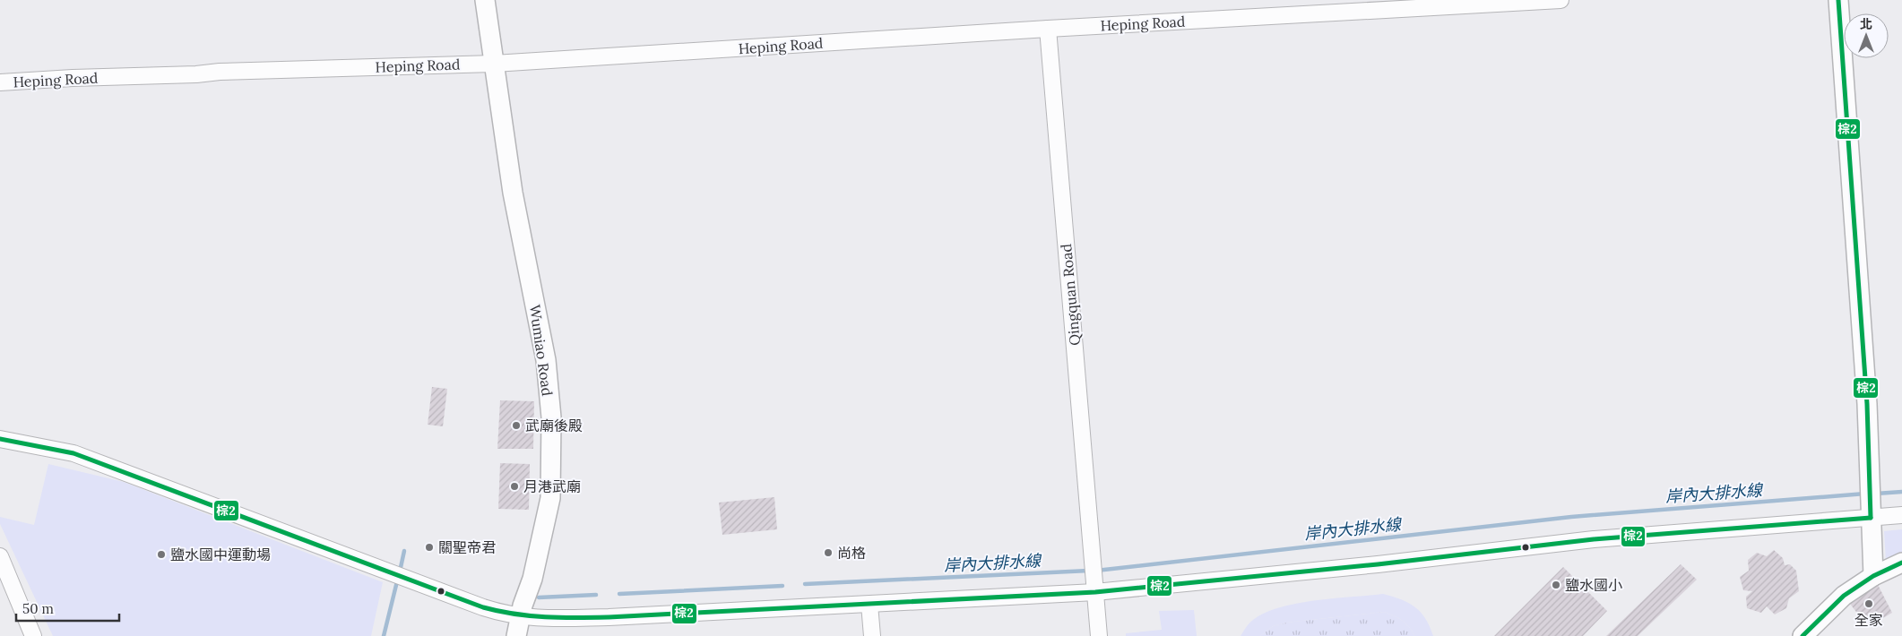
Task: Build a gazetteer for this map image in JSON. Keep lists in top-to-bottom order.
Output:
{
  "streets": {
    "street": ["Heping Road", "Qingquan Road", "Wumiao Road"]
  },
  "crossings": [
    ["Heping Road", "Qingquan Road"],
    ["Heping Road", "Wumiao Road"]
  ],
  "water": ["岸內大排水線"],
  "places": [
    "武廟後殿",
    "月港武廟",
    "關聖帝君",
    "尚格",
    "鹽水國中運動場",
    "鹽水國小",
    "全家"
  ],
  "lines": ["transit line 棕2"],
  "scale_bar": "50 m",
  "north": "top"
}
